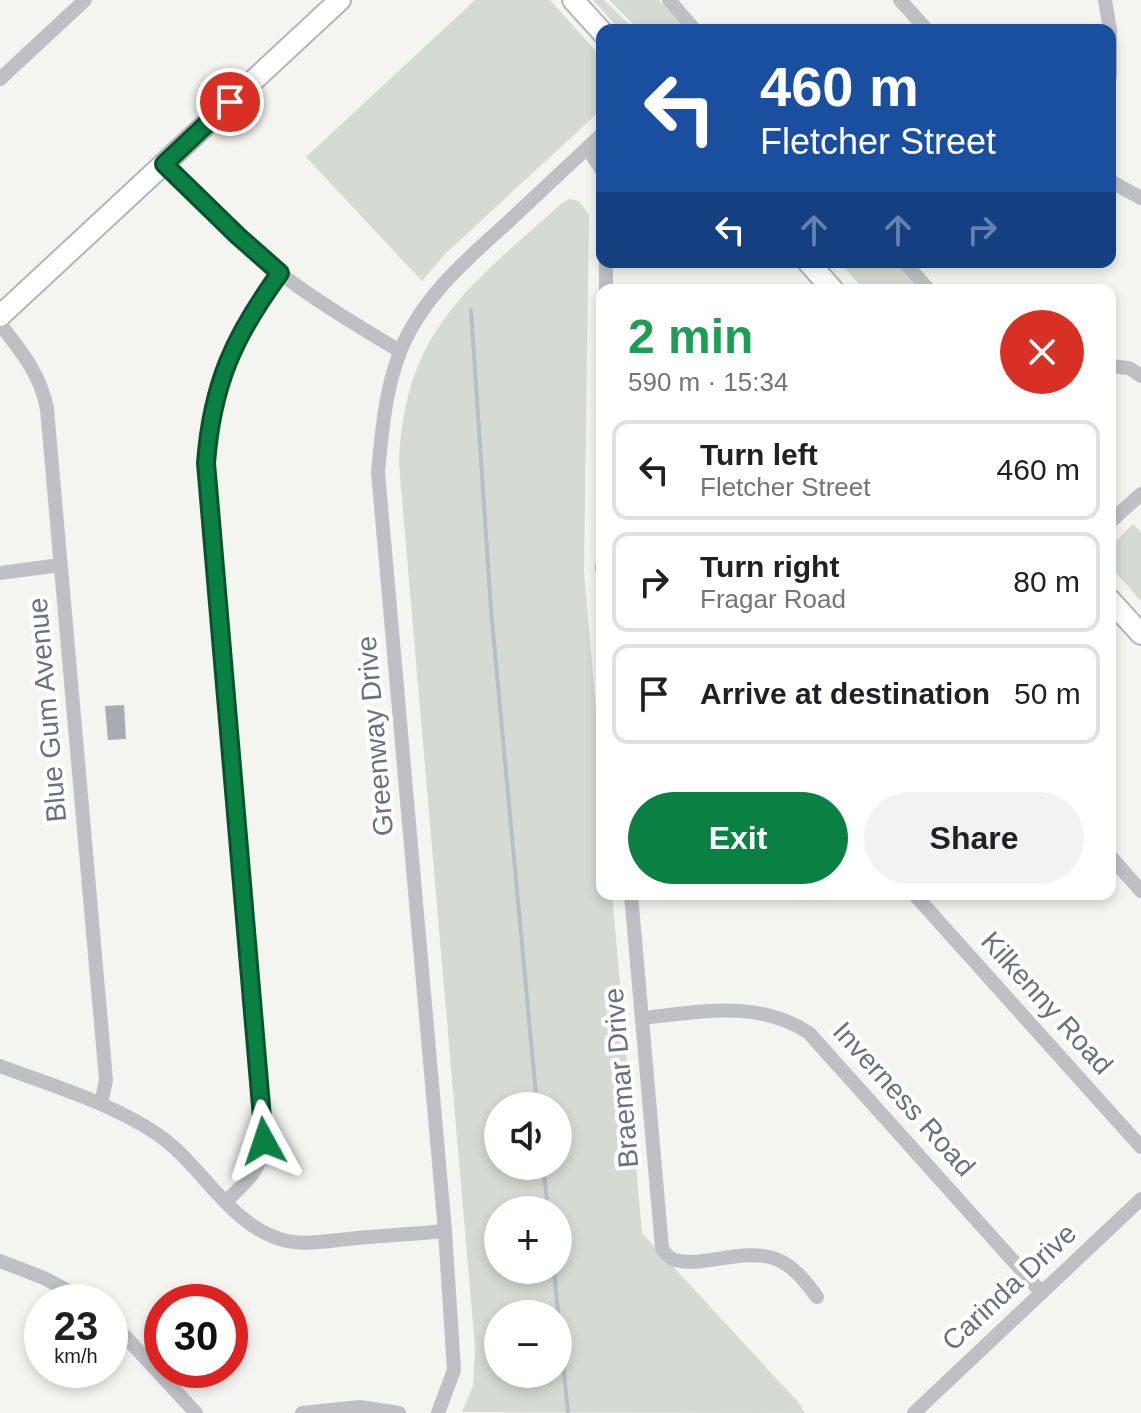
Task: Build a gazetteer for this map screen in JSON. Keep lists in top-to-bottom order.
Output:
{
  "streets": {
    "street": [
      "Blue Gum Avenue",
      "Greenway Drive",
      "Kilkenny Road",
      "Braemar Drive",
      "Inverness Road",
      "Carinda Drive"
    ]
  },
  "crossings": [
    ["Braemar Drive", "Inverness Road"],
    ["Inverness Road", "Carinda Drive"]
  ],
  "page": {
    "turn": ["460 m", "Fletcher Street"],
    "heading": ["2 min", "590 m · 15:34"],
    "list": [
      {
        "name": "Turn left",
        "note": "Fletcher Street",
        "value": "460 m"
      },
      {
        "name": "Turn right",
        "note": "Fragar Road",
        "value": "80 m"
      },
      {
        "name": "Arrive at destination",
        "value": "50 m"
      }
    ],
    "buttons": ["Exit", "Share"],
    "map_buttons": ["+", "−"],
    "speed": "23 km/h",
    "limit": "30"
  }
}
